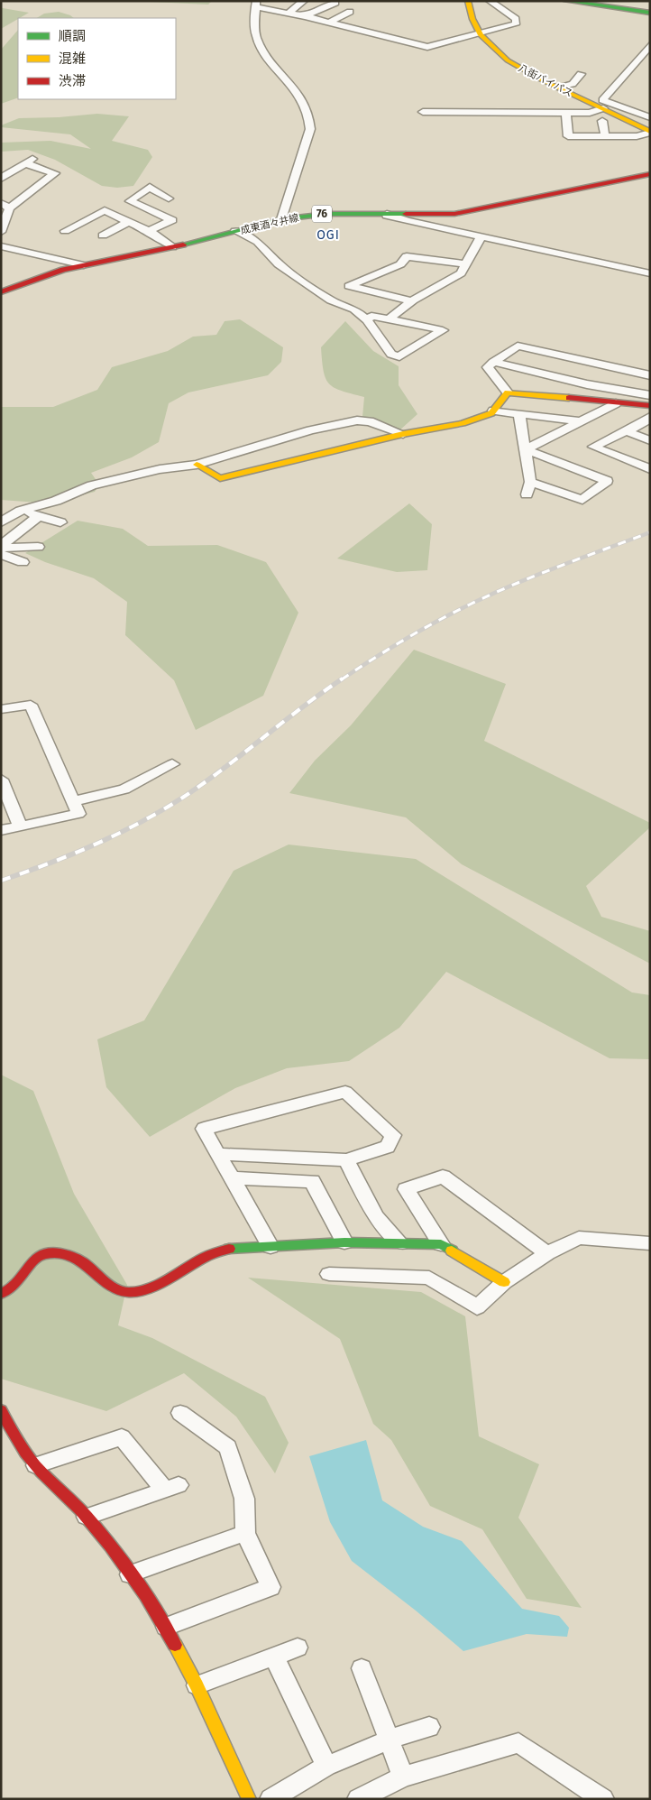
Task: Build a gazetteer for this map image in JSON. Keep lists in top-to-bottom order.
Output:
{
  "streets": {
    "main road": ["八街バイパス", "76", "成東酒々井線"]
  },
  "districts": ["OGI"],
  "legend": ["順調", "混雑", "渋滞"]
}
